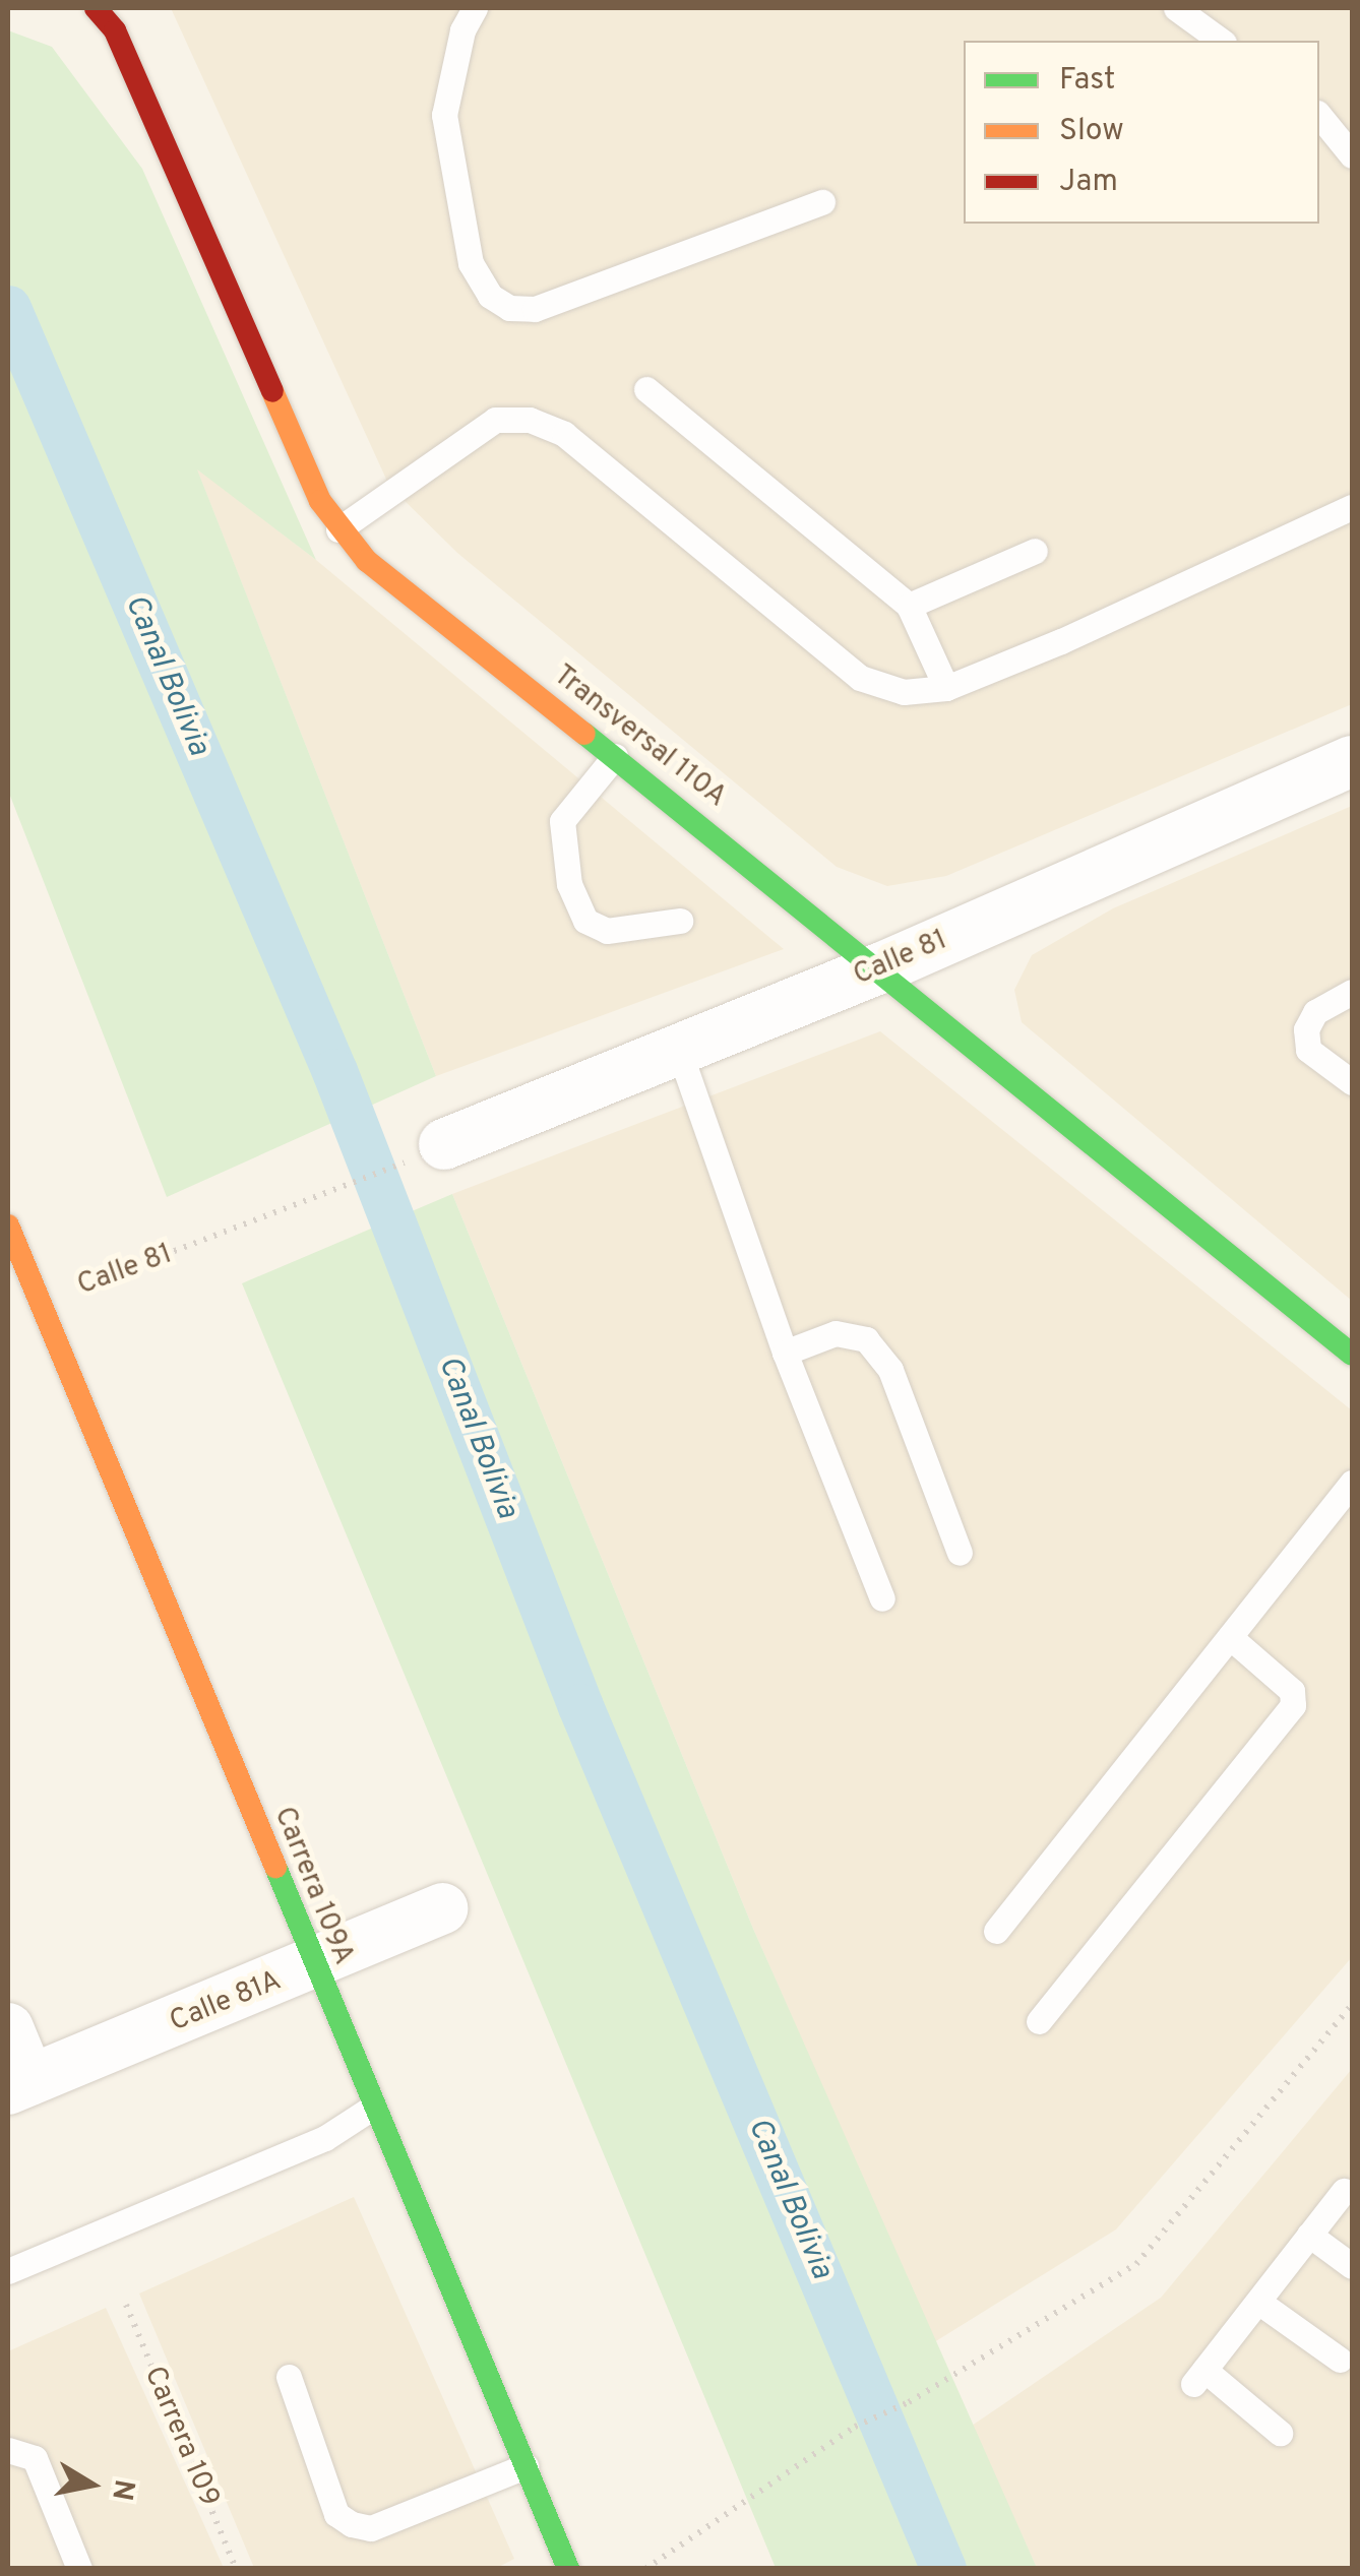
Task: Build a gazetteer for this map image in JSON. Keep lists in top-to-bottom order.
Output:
{
  "streets": {
    "street": [
      "Transversal 110A",
      "Calle 81",
      "Carrera 109A",
      "Calle 81A"
    ],
    "path": ["Carrera 109"]
  },
  "crossings": [
    ["Transversal 110A", "Calle 81"],
    ["Calle 81", "Carrera 109A"],
    ["Carrera 109A", "Calle 81A"]
  ],
  "water": ["Canal Bolivia"],
  "legend": ["Fast", "Slow", "Jam"],
  "north": "right"
}
